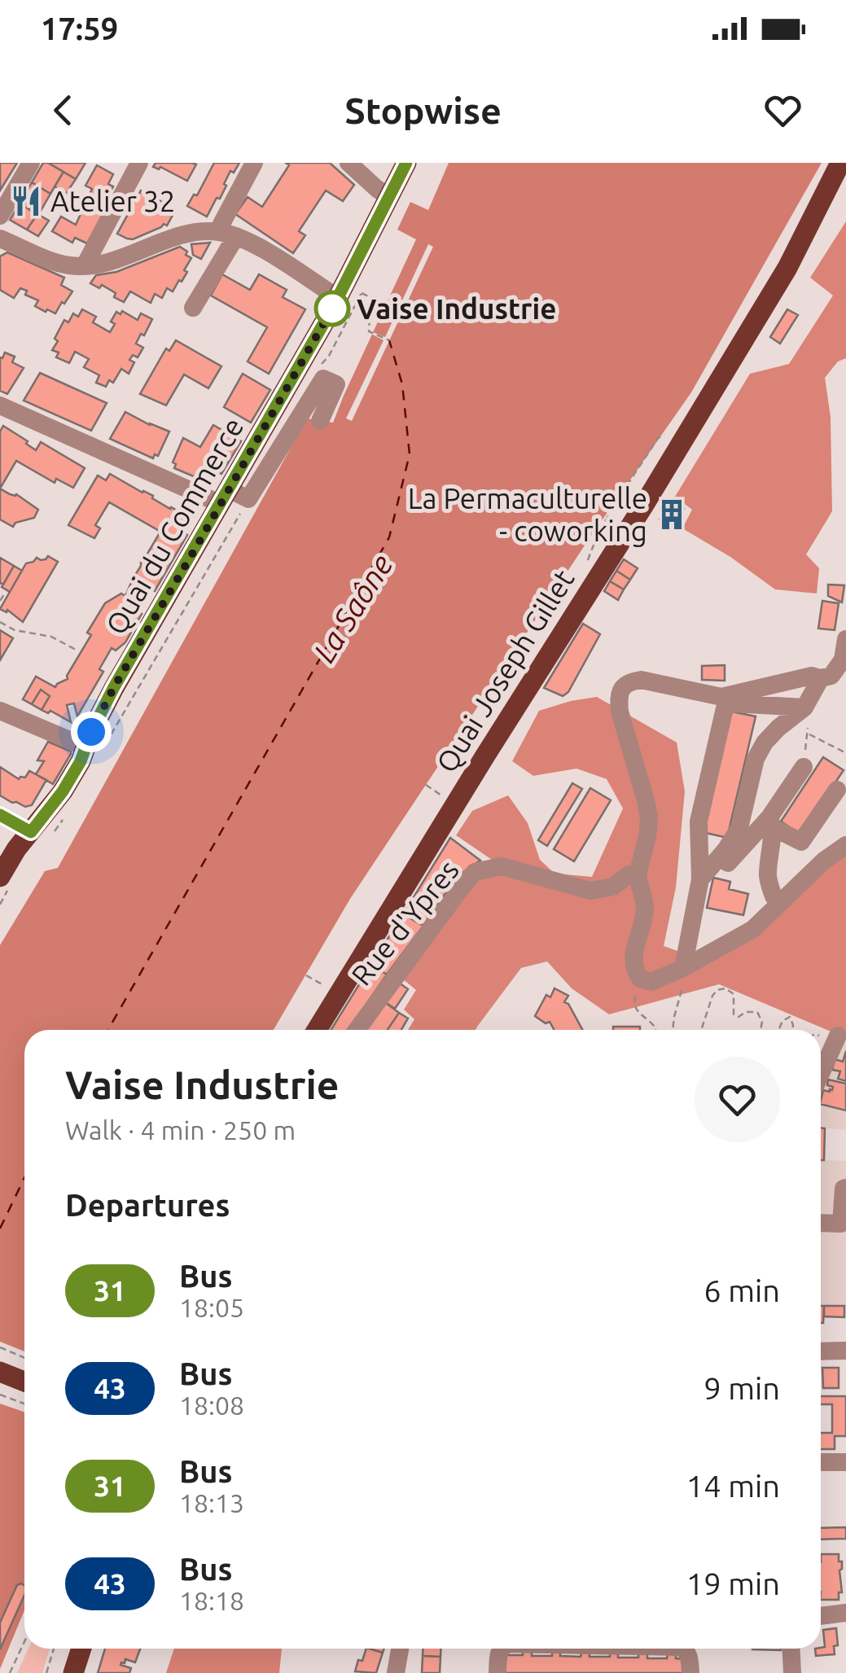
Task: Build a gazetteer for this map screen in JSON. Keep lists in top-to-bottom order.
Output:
{
  "streets": {
    "main road": ["Quai du Commerce", "Quai Joseph Gillet"],
    "street": ["Rue d'Ypres"]
  },
  "water": ["La Saône"],
  "places": {
    "restaurant": ["Atelier 32"],
    "other": ["Vaise Industrie"],
    "building": ["La Permaculturelle - coworking"]
  },
  "lines": ["bus line 31"],
  "page": {
    "status": "17:59",
    "header": "Stopwise",
    "heading": [
      ["Vaise Industrie", "Walk · 4 min · 250 m"],
      "Departures"
    ],
    "list": [
      {
        "mark": "31",
        "name": "Bus",
        "note": "18:05",
        "value": "6 min"
      },
      {
        "mark": "43",
        "name": "Bus",
        "note": "18:08",
        "value": "9 min"
      },
      {
        "mark": "31",
        "name": "Bus",
        "note": "18:13",
        "value": "14 min"
      },
      {
        "mark": "43",
        "name": "Bus",
        "note": "18:18",
        "value": "19 min"
      }
    ]
  }
}
